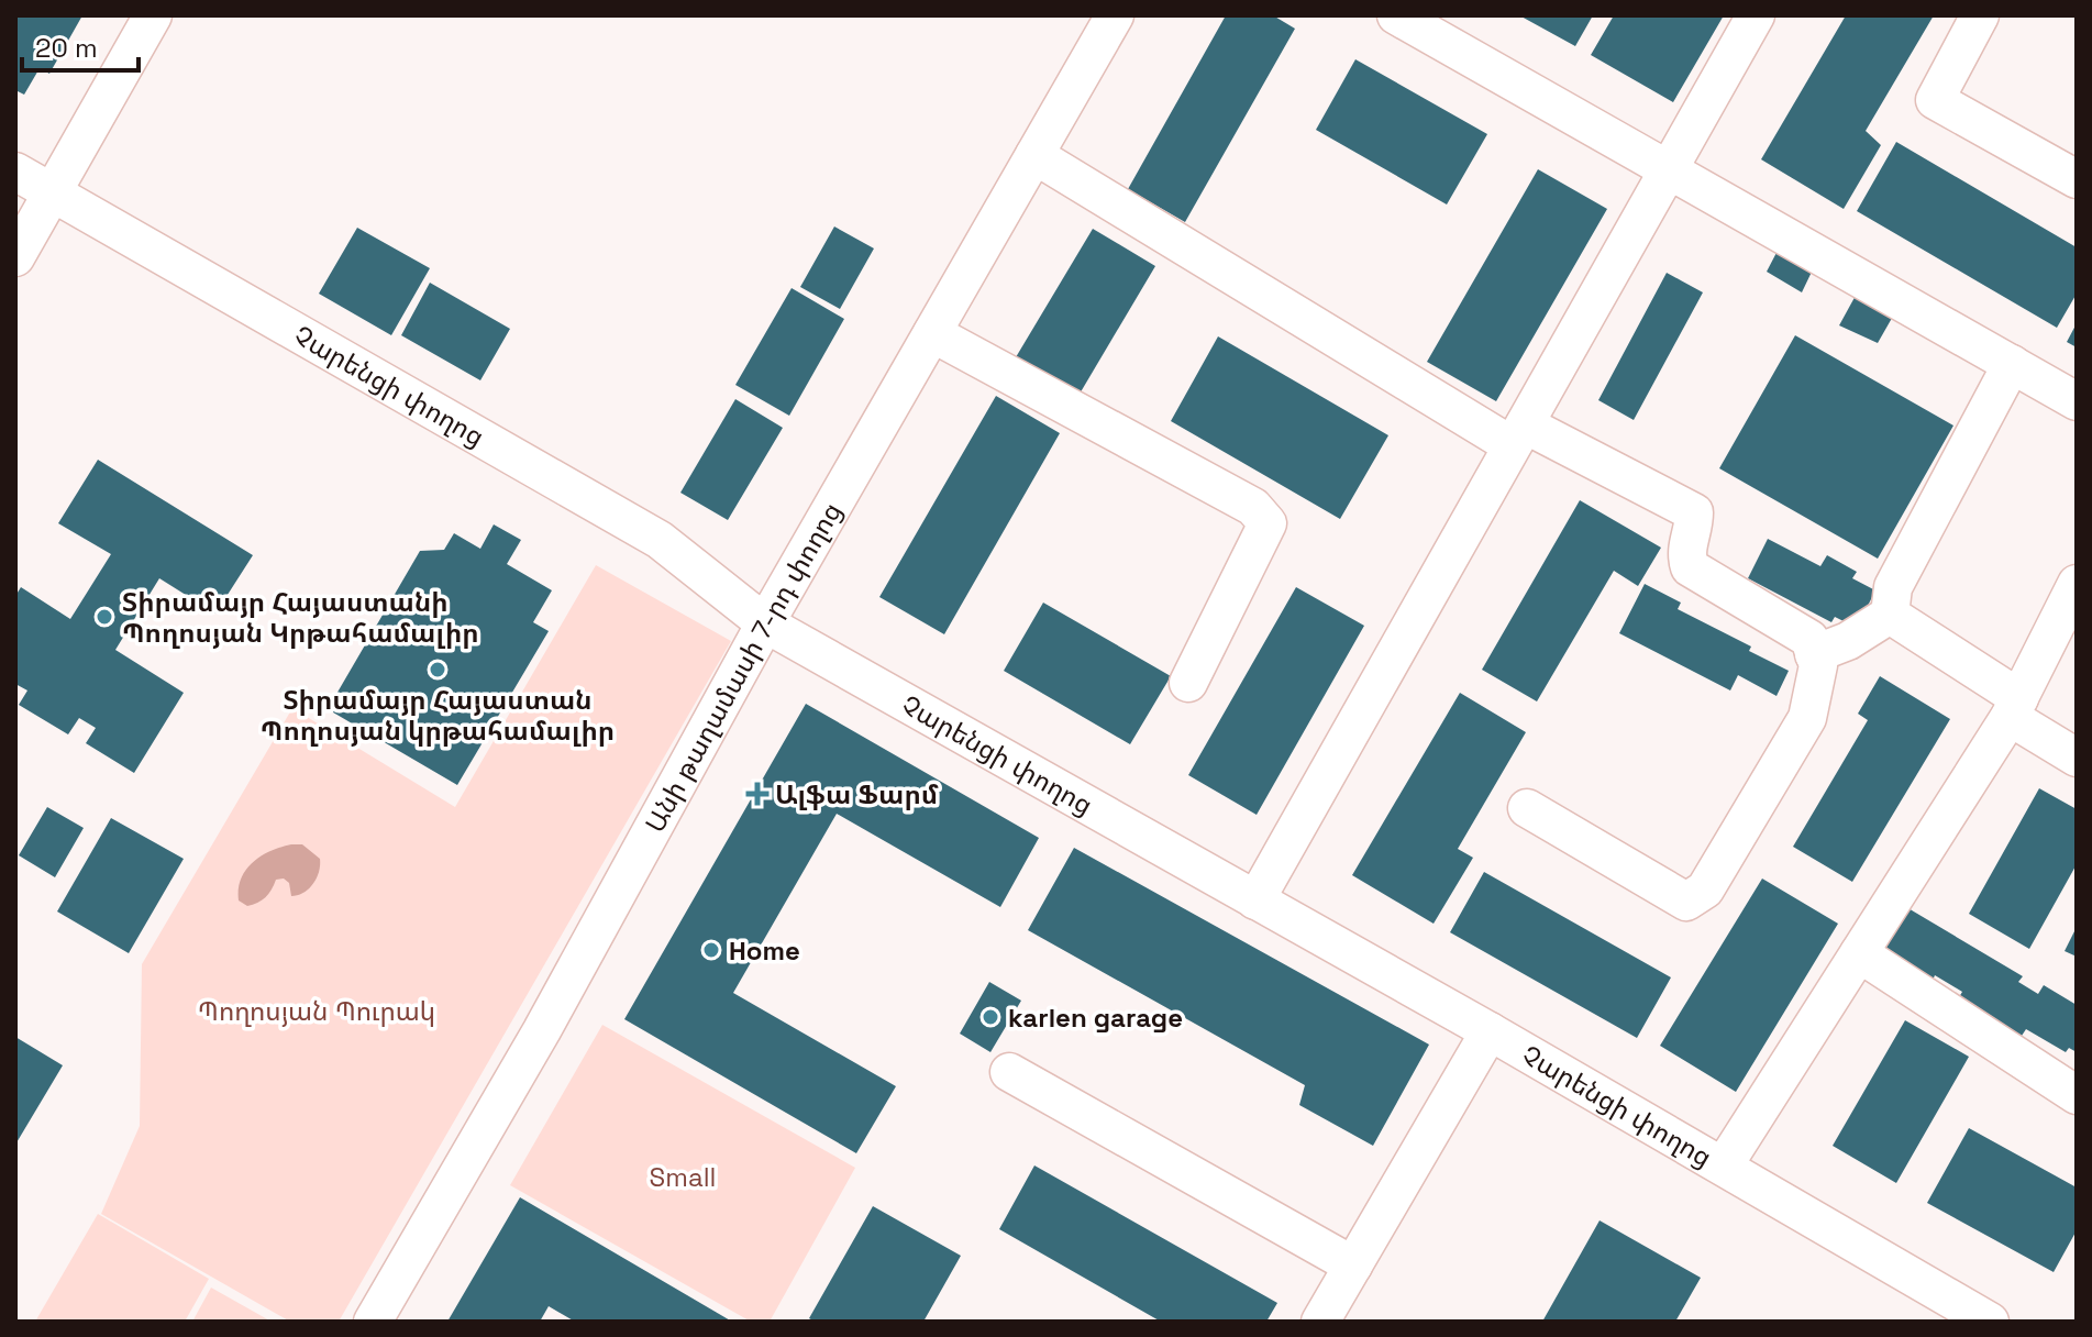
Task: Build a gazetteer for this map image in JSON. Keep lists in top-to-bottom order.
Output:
{
  "streets": {
    "street": ["Չարենցի փողոց", "Անի թաղամասի 7-րդ փողոց"]
  },
  "crossings": [
    ["Չարենցի փողոց", "Անի թաղամասի 7-րդ փողոց"]
  ],
  "parks": ["Պողոսյան Պուրակ", "Small"],
  "places": {
    "other": [
      "Տիրամայր Հայաստանի Պողոսյան Կրթահամալիր",
      "Տիրամայր Հայաստան Պողոսյան կրթահամալիր",
      "Home",
      "karlen garage"
    ],
    "health": ["Ալֆա Ֆարմ"]
  },
  "scale_bar": "20 m"
}
